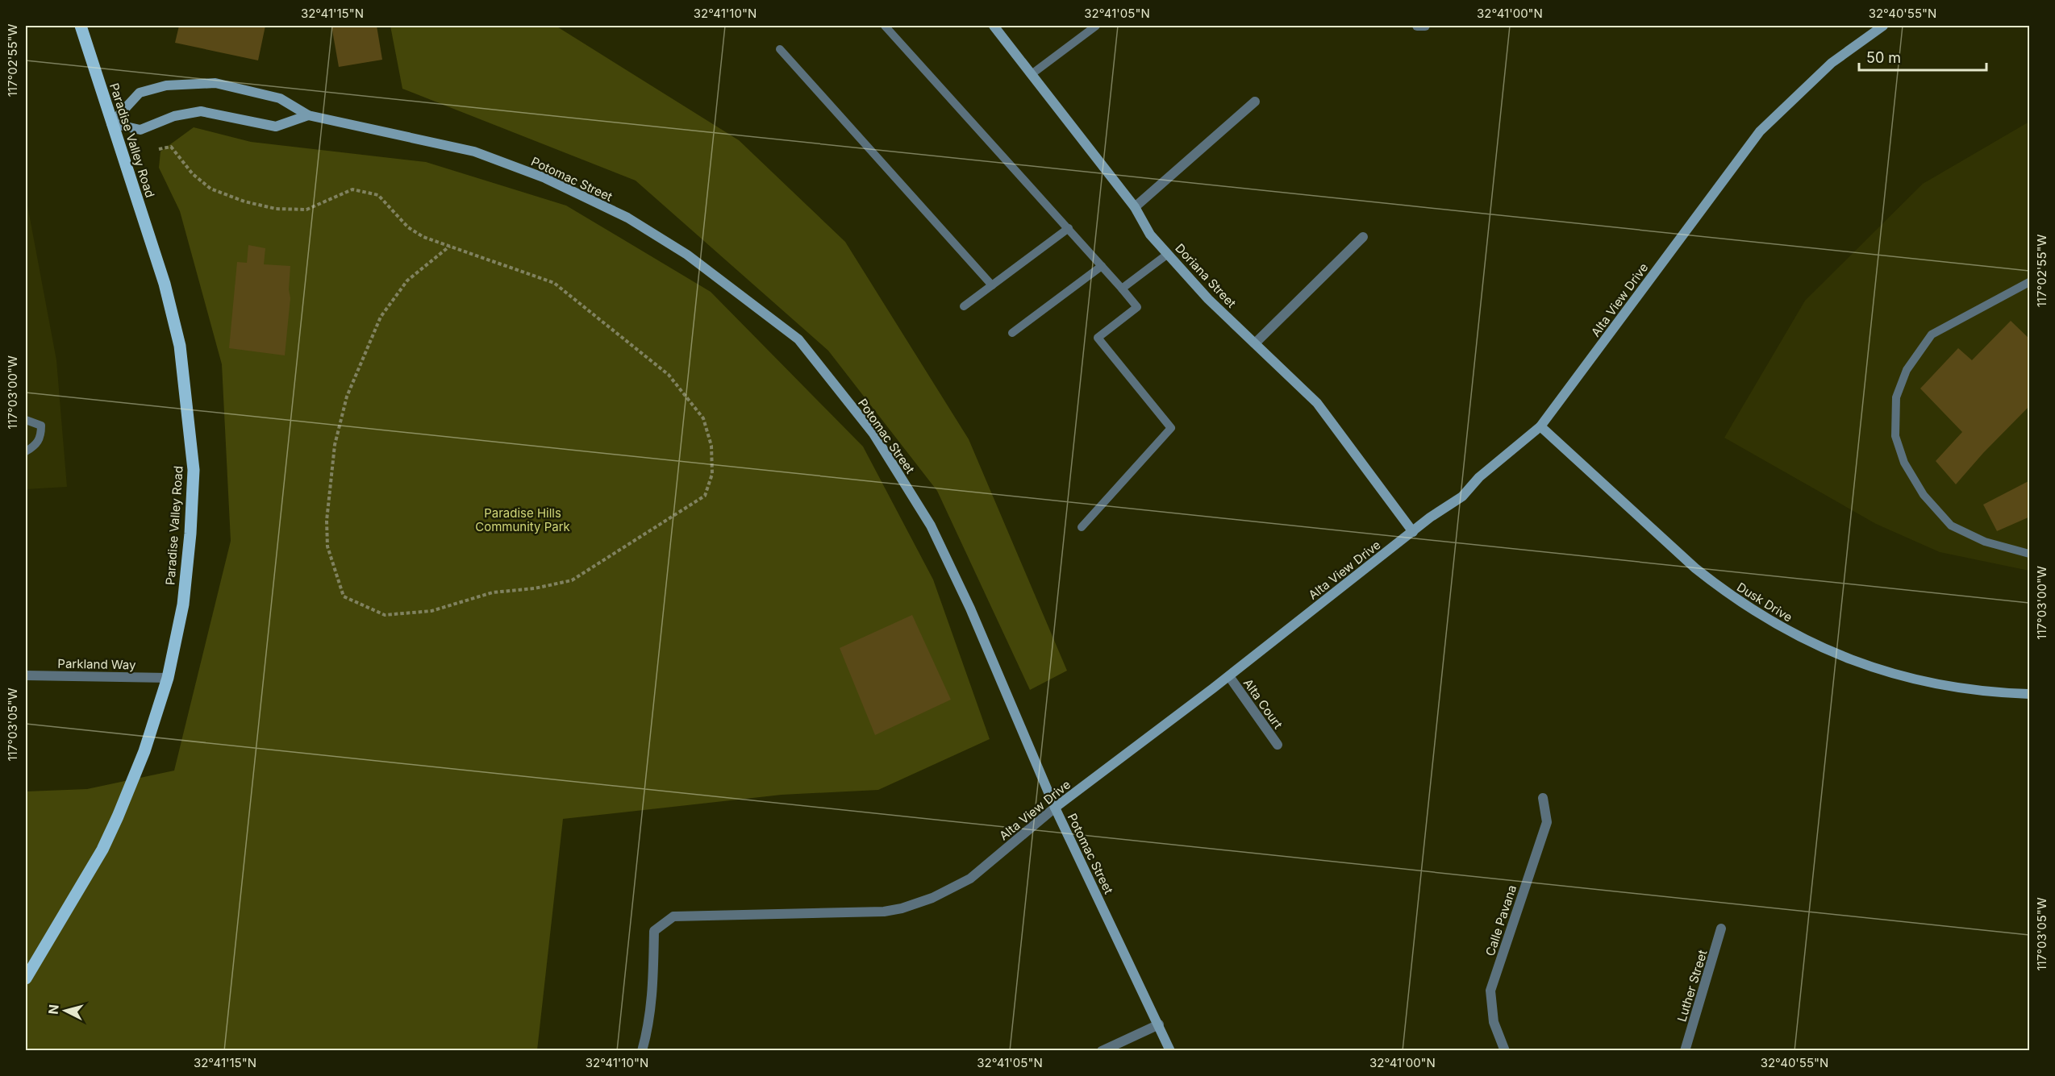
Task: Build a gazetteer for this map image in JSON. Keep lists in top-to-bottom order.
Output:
{
  "streets": {
    "main road": ["Paradise Valley Road"],
    "street": [
      "Potomac Street",
      "Doriana Street",
      "Alta View Drive",
      "Dusk Drive",
      "Parkland Way",
      "Alta Court",
      "Calle Pavana",
      "Luther Street"
    ]
  },
  "crossings": [
    ["Paradise Valley Road", "Potomac Street"],
    ["Paradise Valley Road", "Parkland Way"],
    ["Potomac Street", "Alta View Drive"],
    ["Doriana Street", "Alta View Drive"],
    ["Alta View Drive", "Dusk Drive"],
    ["Alta View Drive", "Alta Court"]
  ],
  "parks": ["Paradise Hills Community Park"],
  "scale_bar": "50 m",
  "north": "left",
  "coordinates": [
    "32°41'15\"N",
    "32°41'10\"N",
    "32°41'05\"N",
    "32°41'00\"N",
    "32°40'55\"N",
    "117°02'55\"W",
    "117°03'00\"W",
    "117°03'05\"W"
  ]
}
